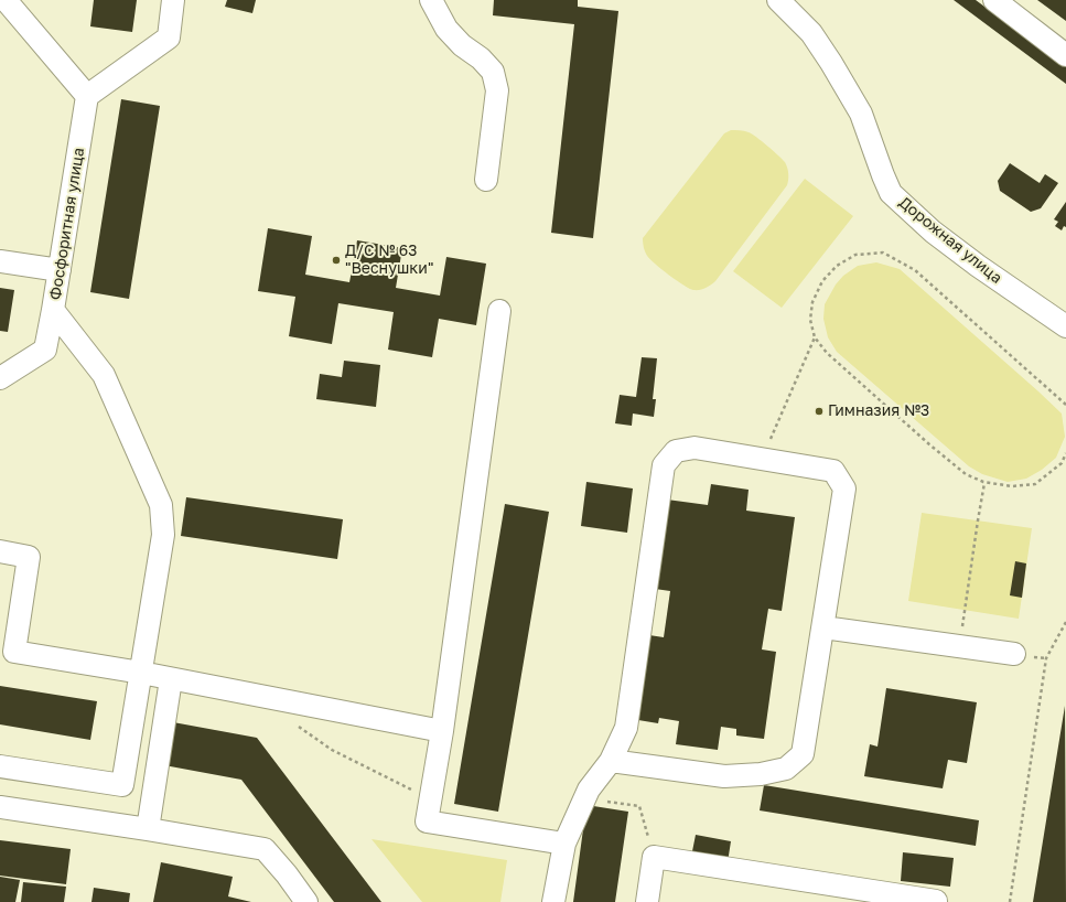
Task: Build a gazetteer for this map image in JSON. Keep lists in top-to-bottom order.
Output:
{
  "streets": {
    "street": ["Фосфоритная улица", "Дорожная улица"]
  },
  "places": ["Д/С № 63 \"Веснушки\"", "Гимназия №3"]
}
